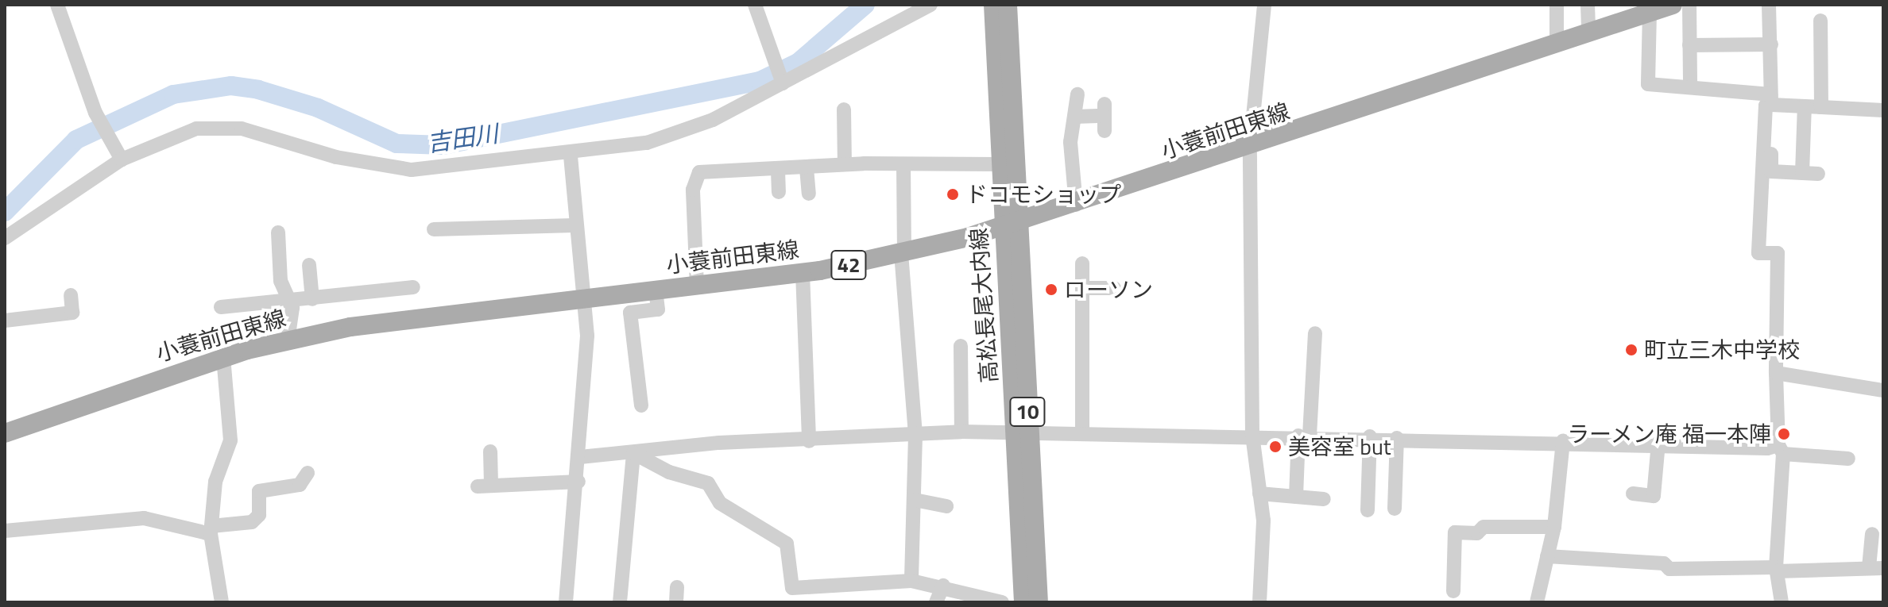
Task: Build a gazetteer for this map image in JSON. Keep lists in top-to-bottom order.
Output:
{
  "streets": {
    "main road": [
      "小蓑前田東線",
      "42",
      "高松長尾大内線",
      "10"
    ]
  },
  "crossings": [
    ["小蓑前田東線", "高松長尾大内線"]
  ],
  "water": ["吉田川"],
  "places": [
    "ドコモショップ",
    "ローソン",
    "町立三木中学校",
    "ラーメン庵 福一本陣",
    "美容室 but"
  ]
}
